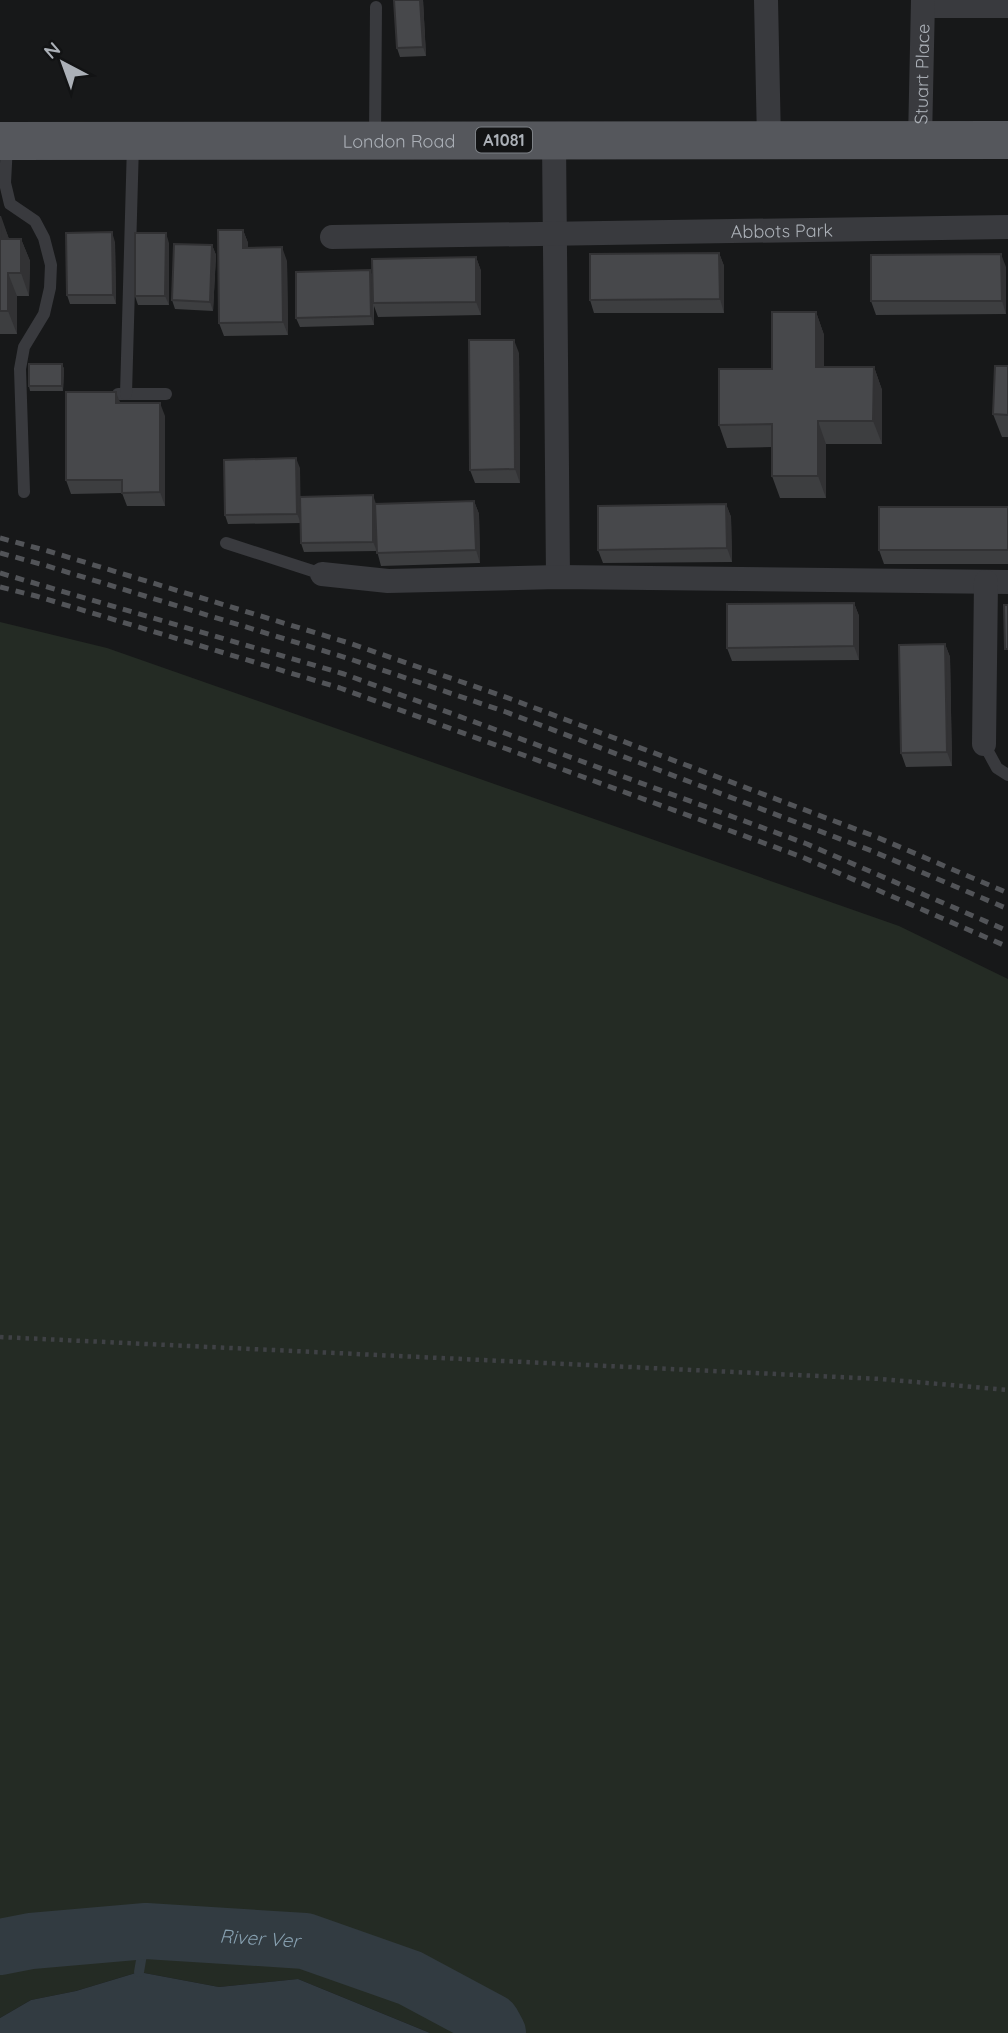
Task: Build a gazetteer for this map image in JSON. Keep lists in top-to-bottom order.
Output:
{
  "streets": {
    "main road": ["London Road", "A1081"],
    "street": ["Stuart Place", "Abbots Park"]
  },
  "crossings": [
    ["Stuart Place", "London Road"]
  ],
  "water": ["River Ver"],
  "north": "top left"
}
